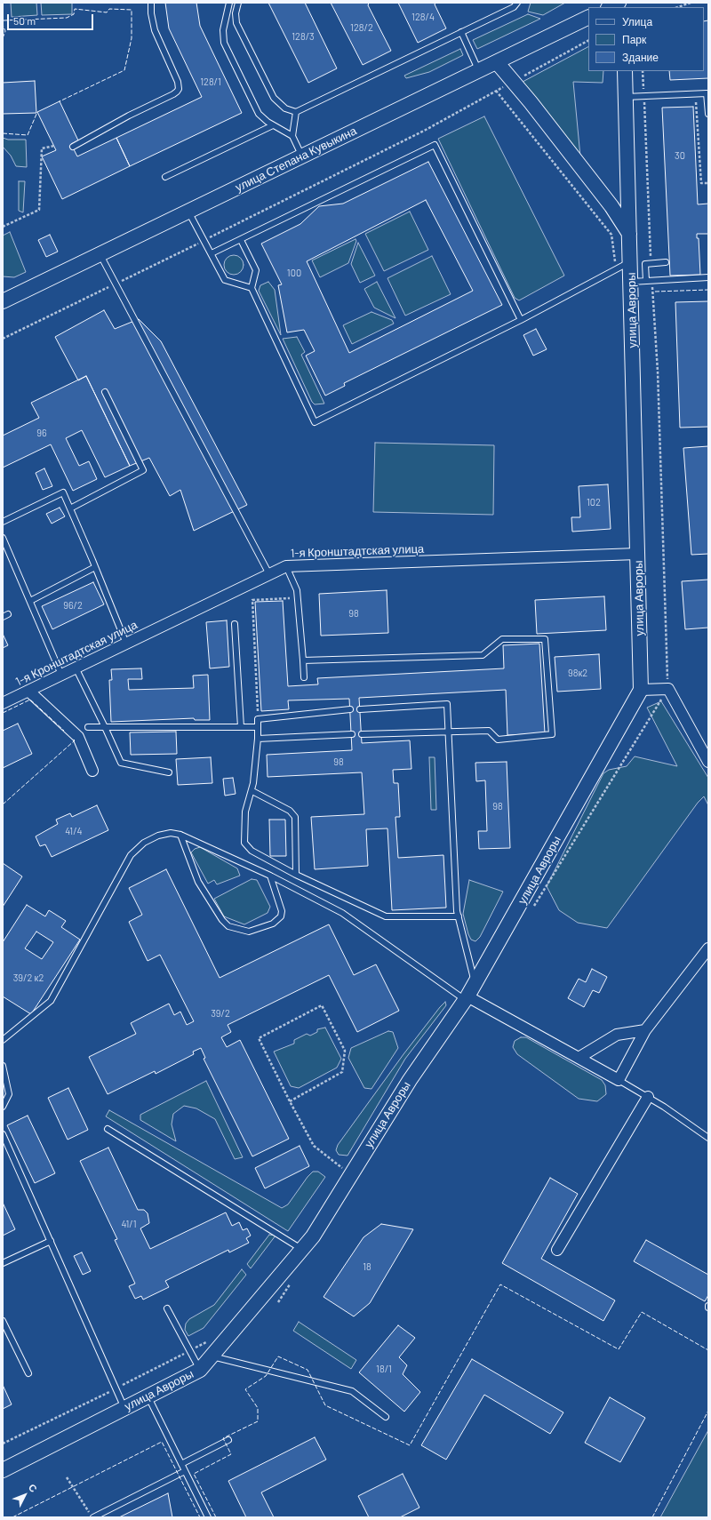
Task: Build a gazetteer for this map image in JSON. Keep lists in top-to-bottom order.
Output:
{
  "streets": {
    "street": ["улица Степана Кувыкина", "улица Авроры", "1-я Кронштадтская улица"]
  },
  "crossings": [
    ["улица Авроры", "1-я Кронштадтская улица"]
  ],
  "house_numbers": [
    "128/4",
    "128/2",
    "128/3",
    "128/1",
    "30",
    "100",
    "96",
    "102",
    "96/2",
    "98",
    "98к2",
    "98",
    "98",
    "41/4",
    "39/2 к2",
    "39/2",
    "41/1",
    "18",
    "18/1"
  ],
  "legend": ["Улица", "Парк", "Здание"],
  "scale_bar": "50 m",
  "north": "top right"
}
